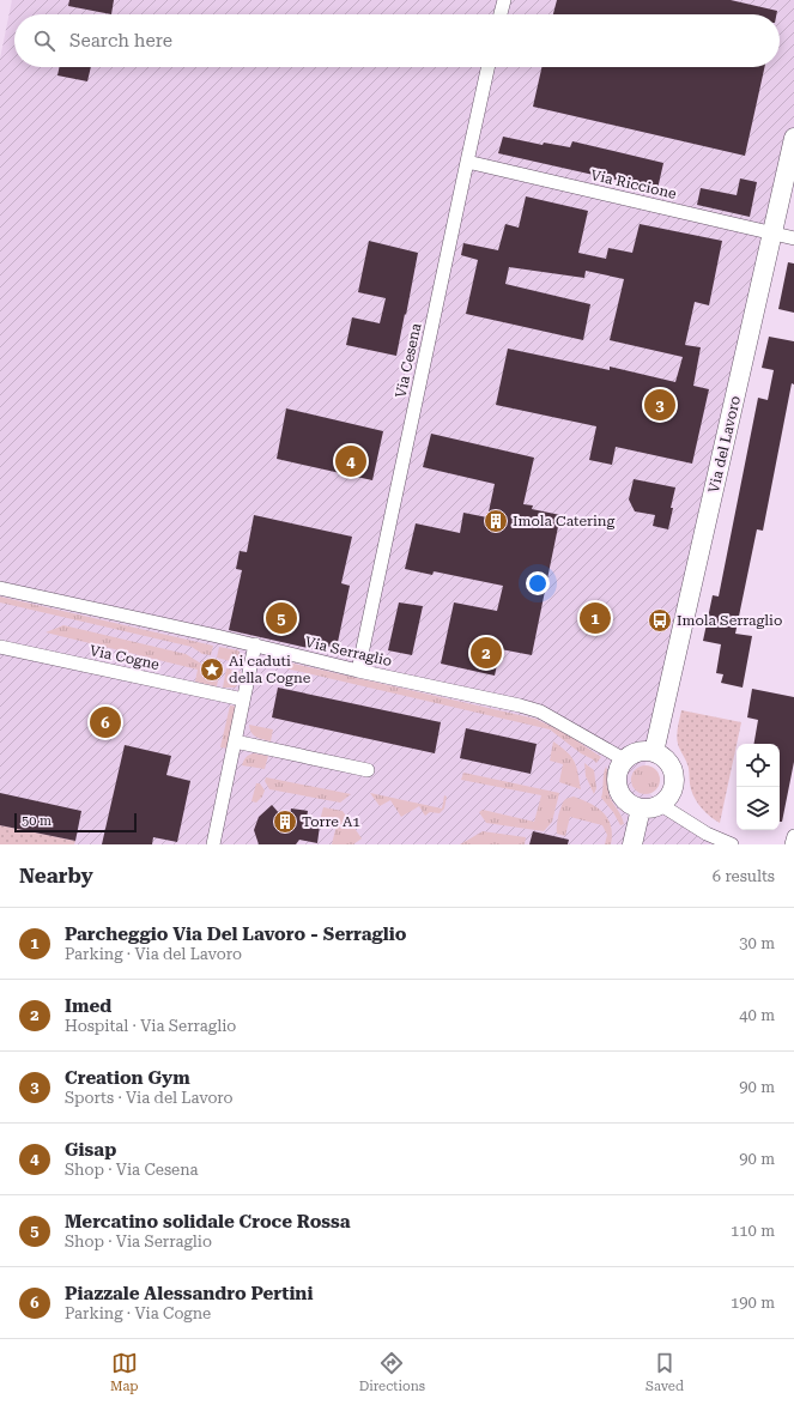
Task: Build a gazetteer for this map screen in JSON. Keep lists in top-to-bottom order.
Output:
{
  "streets": {
    "main road": ["Via del Lavoro"],
    "street": [
      "Via Riccione",
      "Via Cesena",
      "Via Serraglio",
      "Via Cogne"
    ]
  },
  "crossings": [
    ["Via Riccione", "Via Cesena"],
    ["Via Riccione", "Via del Lavoro"],
    ["Via Cesena", "Via Serraglio"],
    ["Via del Lavoro", "Via Serraglio"]
  ],
  "places": {
    "building": ["Imola Catering", "Torre A1"],
    "bus stop": ["Imola Serraglio"],
    "place": ["Ai caduti della Cogne"]
  },
  "scale_bar": "50 m",
  "page": {
    "search": "Search here",
    "pins": [
      "3",
      "4",
      "1",
      "5",
      "2",
      "6"
    ],
    "scale": "50 m",
    "heading": ["Nearby", "6 results"],
    "list": [
      {
        "mark": "1",
        "name": "Parcheggio Via Del Lavoro - Serraglio",
        "note": "Parking · Via del Lavoro",
        "value": "30 m"
      },
      {
        "mark": "2",
        "name": "Imed",
        "note": "Hospital · Via Serraglio",
        "value": "40 m"
      },
      {
        "mark": "3",
        "name": "Creation Gym",
        "note": "Sports · Via del Lavoro",
        "value": "90 m"
      },
      {
        "mark": "4",
        "name": "Gisap",
        "note": "Shop · Via Cesena",
        "value": "90 m"
      },
      {
        "mark": "5",
        "name": "Mercatino solidale Croce Rossa",
        "note": "Shop · Via Serraglio",
        "value": "110 m"
      },
      {
        "mark": "6",
        "name": "Piazzale Alessandro Pertini",
        "note": "Parking · Via Cogne",
        "value": "190 m"
      }
    ],
    "nav": ["Map", "Directions", "Saved"]
  }
}
